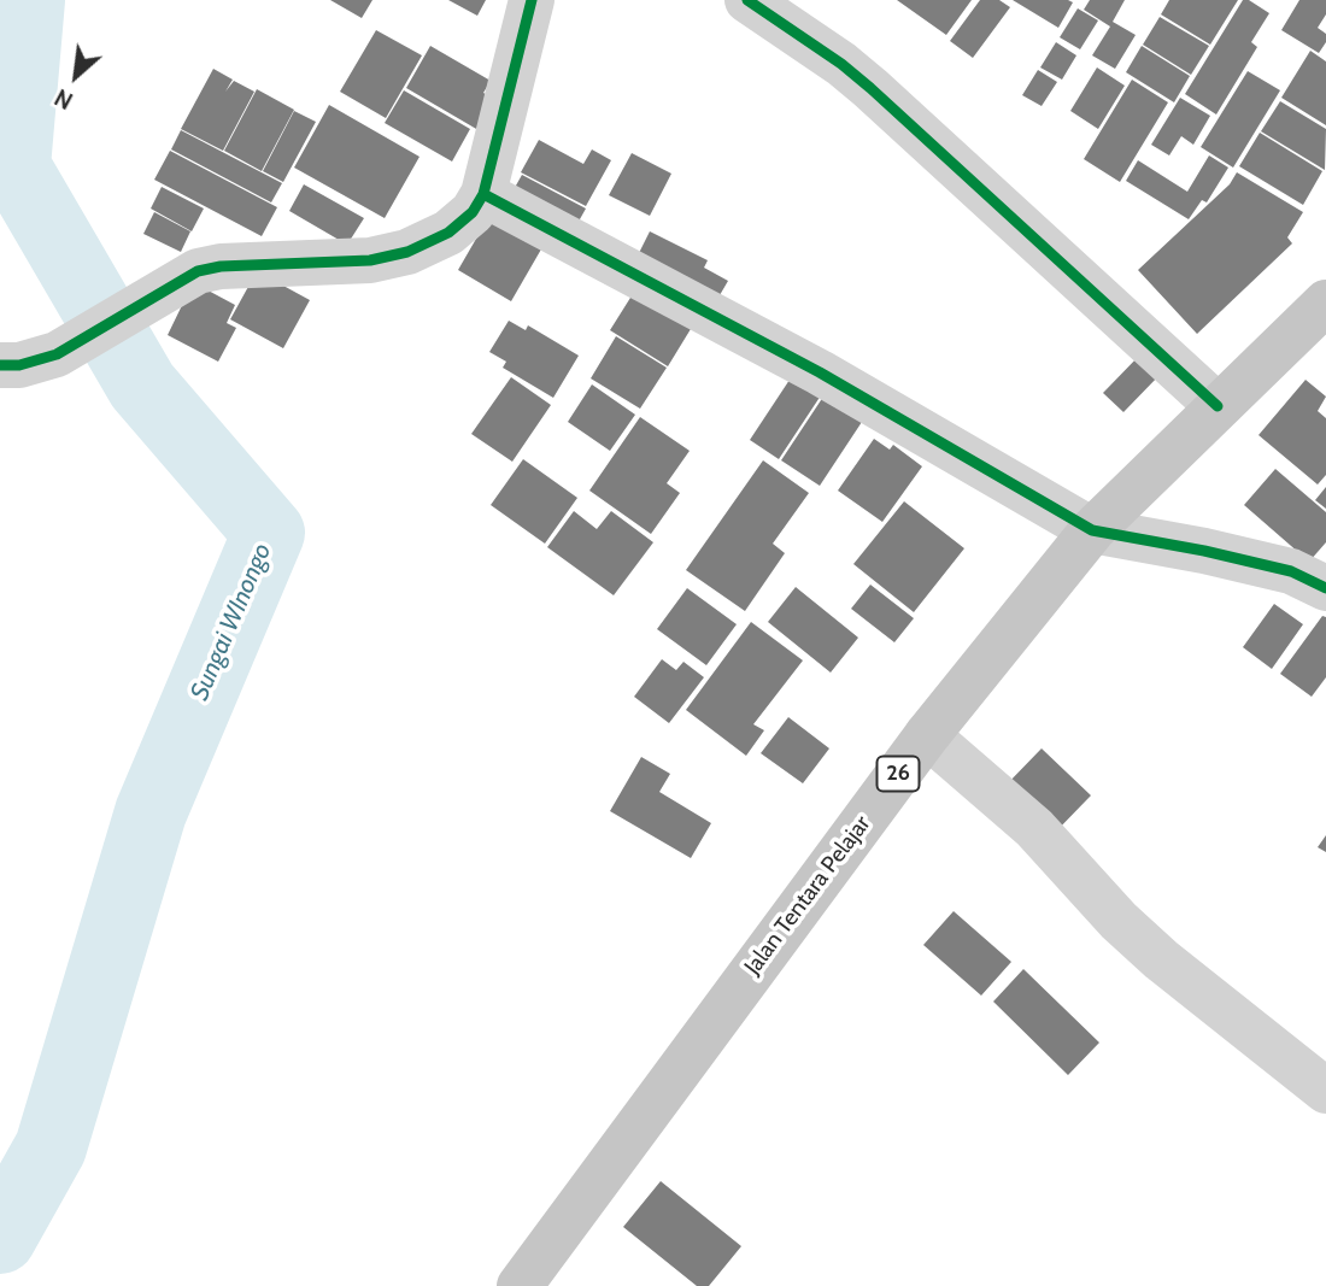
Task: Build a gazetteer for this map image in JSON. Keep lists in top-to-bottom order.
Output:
{
  "streets": {
    "main road": ["26", "Jalan Tentara Pelajar"]
  },
  "water": ["Sungai WInongo"],
  "north": "bottom left"
}
